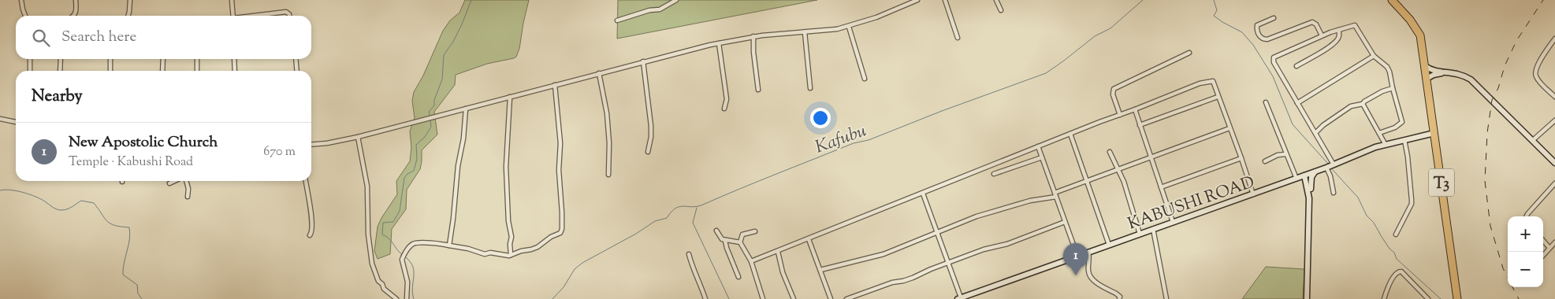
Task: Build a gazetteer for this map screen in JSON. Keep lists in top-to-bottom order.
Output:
{
  "streets": {
    "highway": ["T3"],
    "main road": ["KABUSHI ROAD"]
  },
  "crossings": [
    ["T3", "KABUSHI ROAD"]
  ],
  "water": ["Kafubu"],
  "page": {
    "search": "Search here",
    "heading": "Nearby",
    "list": [
      {
        "mark": "1",
        "name": "New Apostolic Church",
        "note": "Temple · Kabushi Road",
        "value": "670 m"
      }
    ],
    "map_buttons": ["+", "−"],
    "pins": "1"
  }
}
